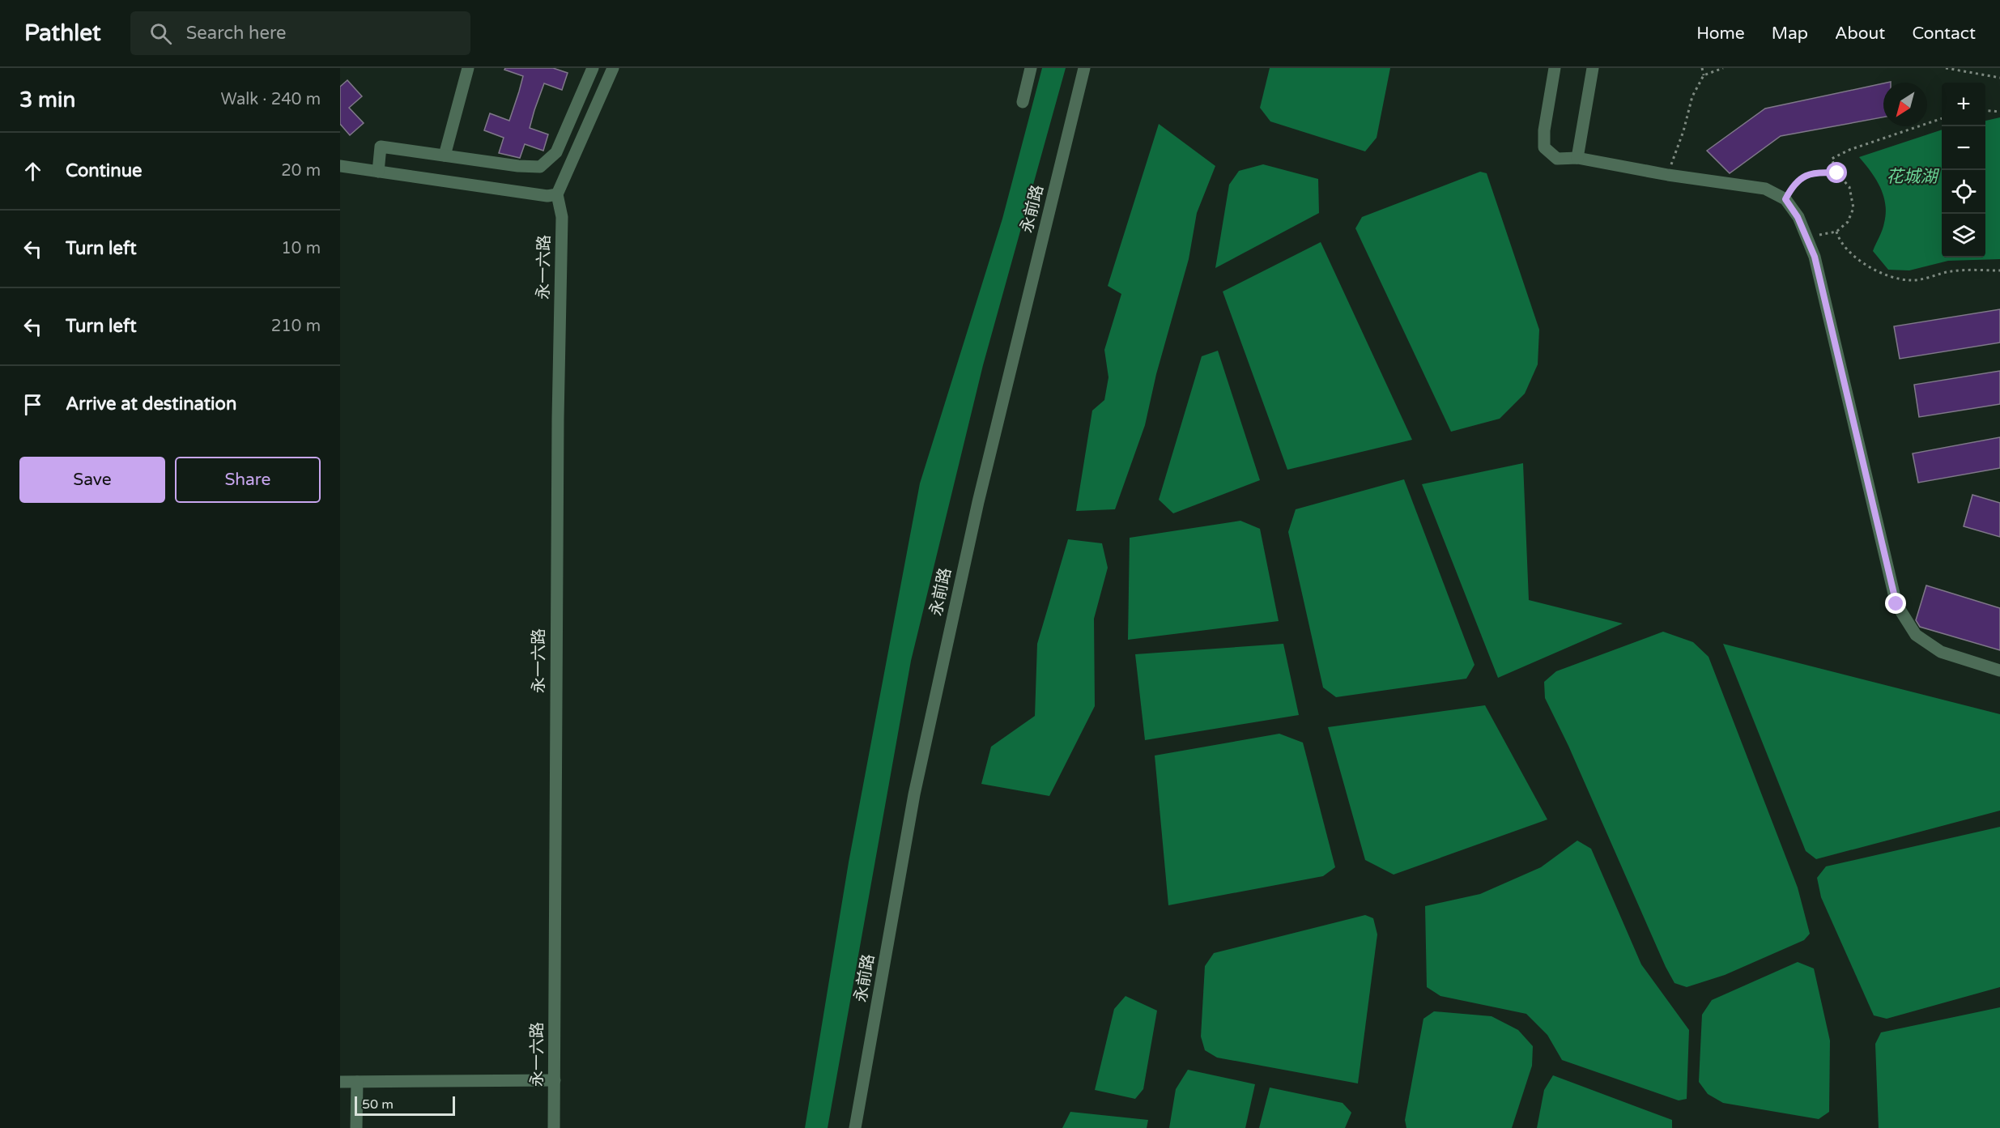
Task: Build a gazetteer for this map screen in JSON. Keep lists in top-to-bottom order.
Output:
{
  "streets": {
    "street": ["永前路", "永一六路"]
  },
  "water": ["花城湖"],
  "scale_bar": "50 m",
  "north": "bottom left",
  "page": {
    "header": "Pathlet",
    "search": "Search here",
    "nav": [
      "Home",
      "Map",
      "About",
      "Contact"
    ],
    "heading": ["3 min", "Walk · 240 m"],
    "map_buttons": ["+", "−"],
    "list": [
      ["Continue", "20 m"],
      ["Turn left", "10 m"],
      ["Turn left", "210 m"],
      "Arrive at destination"
    ],
    "buttons": ["Save", "Share"],
    "scale": "50 m"
  }
}
